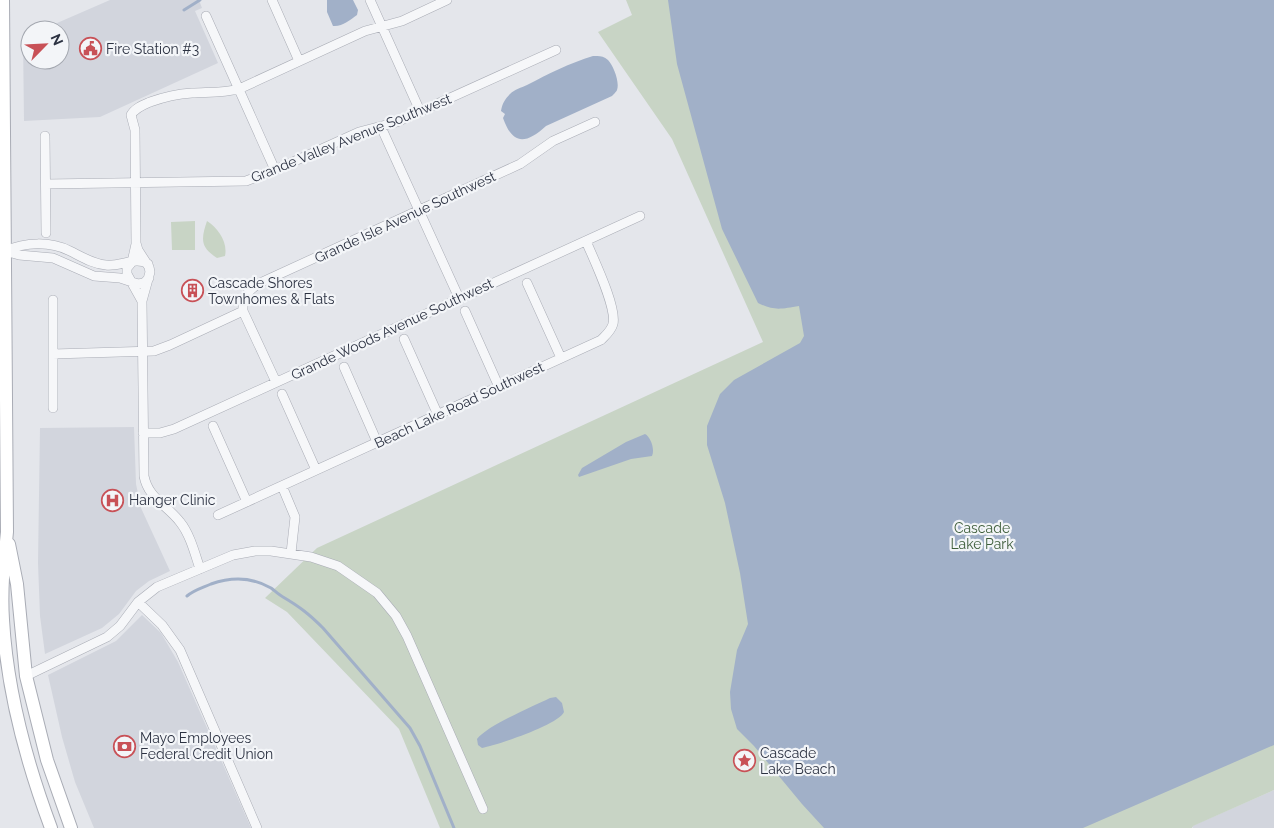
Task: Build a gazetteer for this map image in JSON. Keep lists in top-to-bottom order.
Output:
{
  "streets": {
    "street": [
      "Grande Valley Avenue Southwest",
      "Grande Isle Avenue Southwest",
      "Grande Woods Avenue Southwest",
      "Beach Lake Road Southwest"
    ]
  },
  "crossings": [
    ["Grande Woods Avenue Southwest", "Beach Lake Road Southwest"]
  ],
  "parks": ["Cascade Lake Park"],
  "places": {
    "public building": ["Fire Station #3"],
    "building": ["Cascade Shores Townhomes & Flats"],
    "hospital": ["Hanger Clinic"],
    "bank": ["Mayo Employees Federal Credit Union"],
    "place": ["Cascade Lake Beach"]
  },
  "north": "top right"
}
